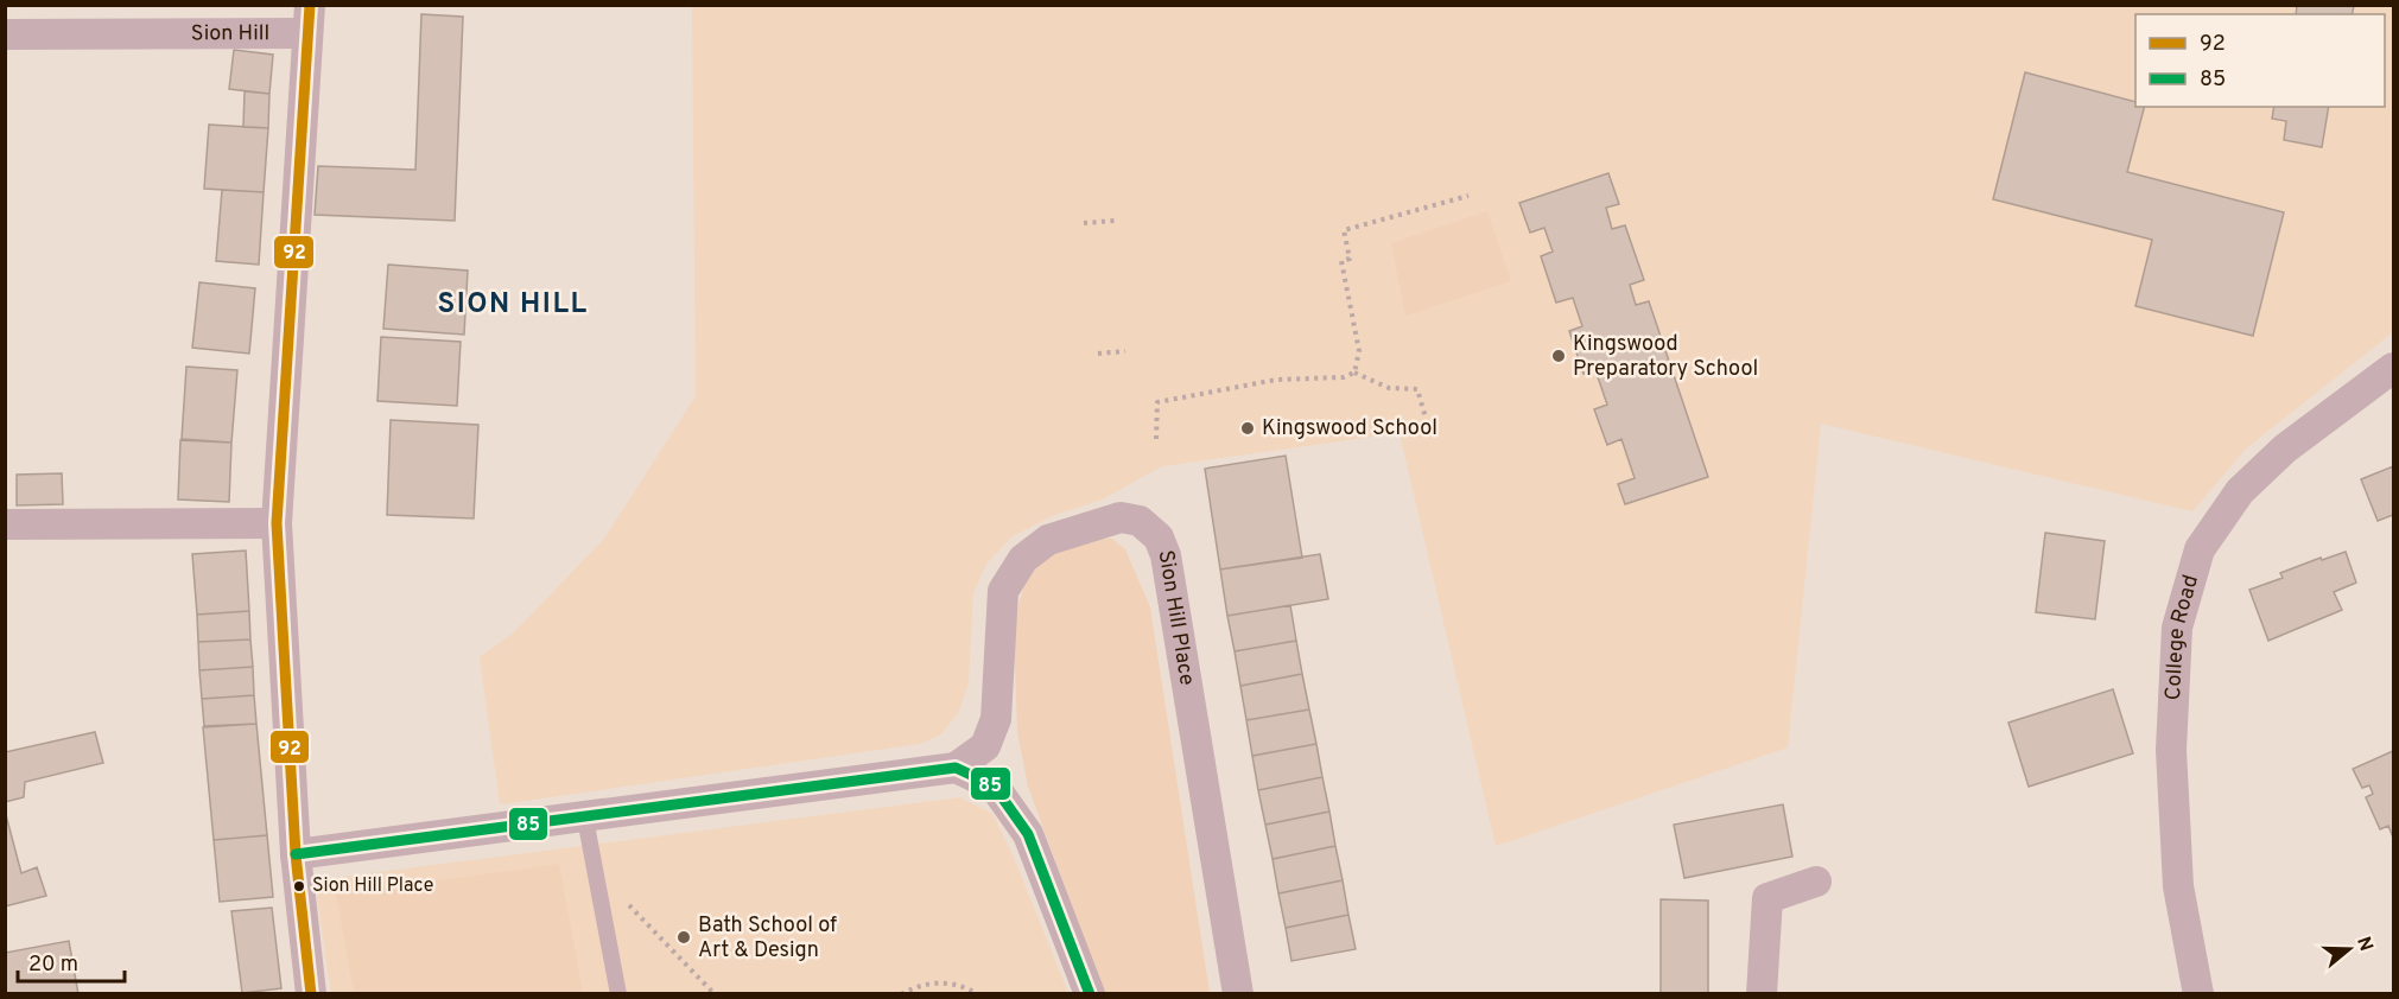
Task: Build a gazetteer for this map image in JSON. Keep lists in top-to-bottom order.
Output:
{
  "streets": {
    "street": ["Sion Hill", "Sion Hill Place", "College Road"]
  },
  "districts": ["SION HILL"],
  "places": [
    "Kingswood Preparatory School",
    "Kingswood School",
    "Sion Hill Place",
    "Bath School of Art & Design"
  ],
  "lines": ["transit line 92", "transit line 85"],
  "legend": ["92", "85"],
  "scale_bar": "20 m",
  "north": "right"
}
